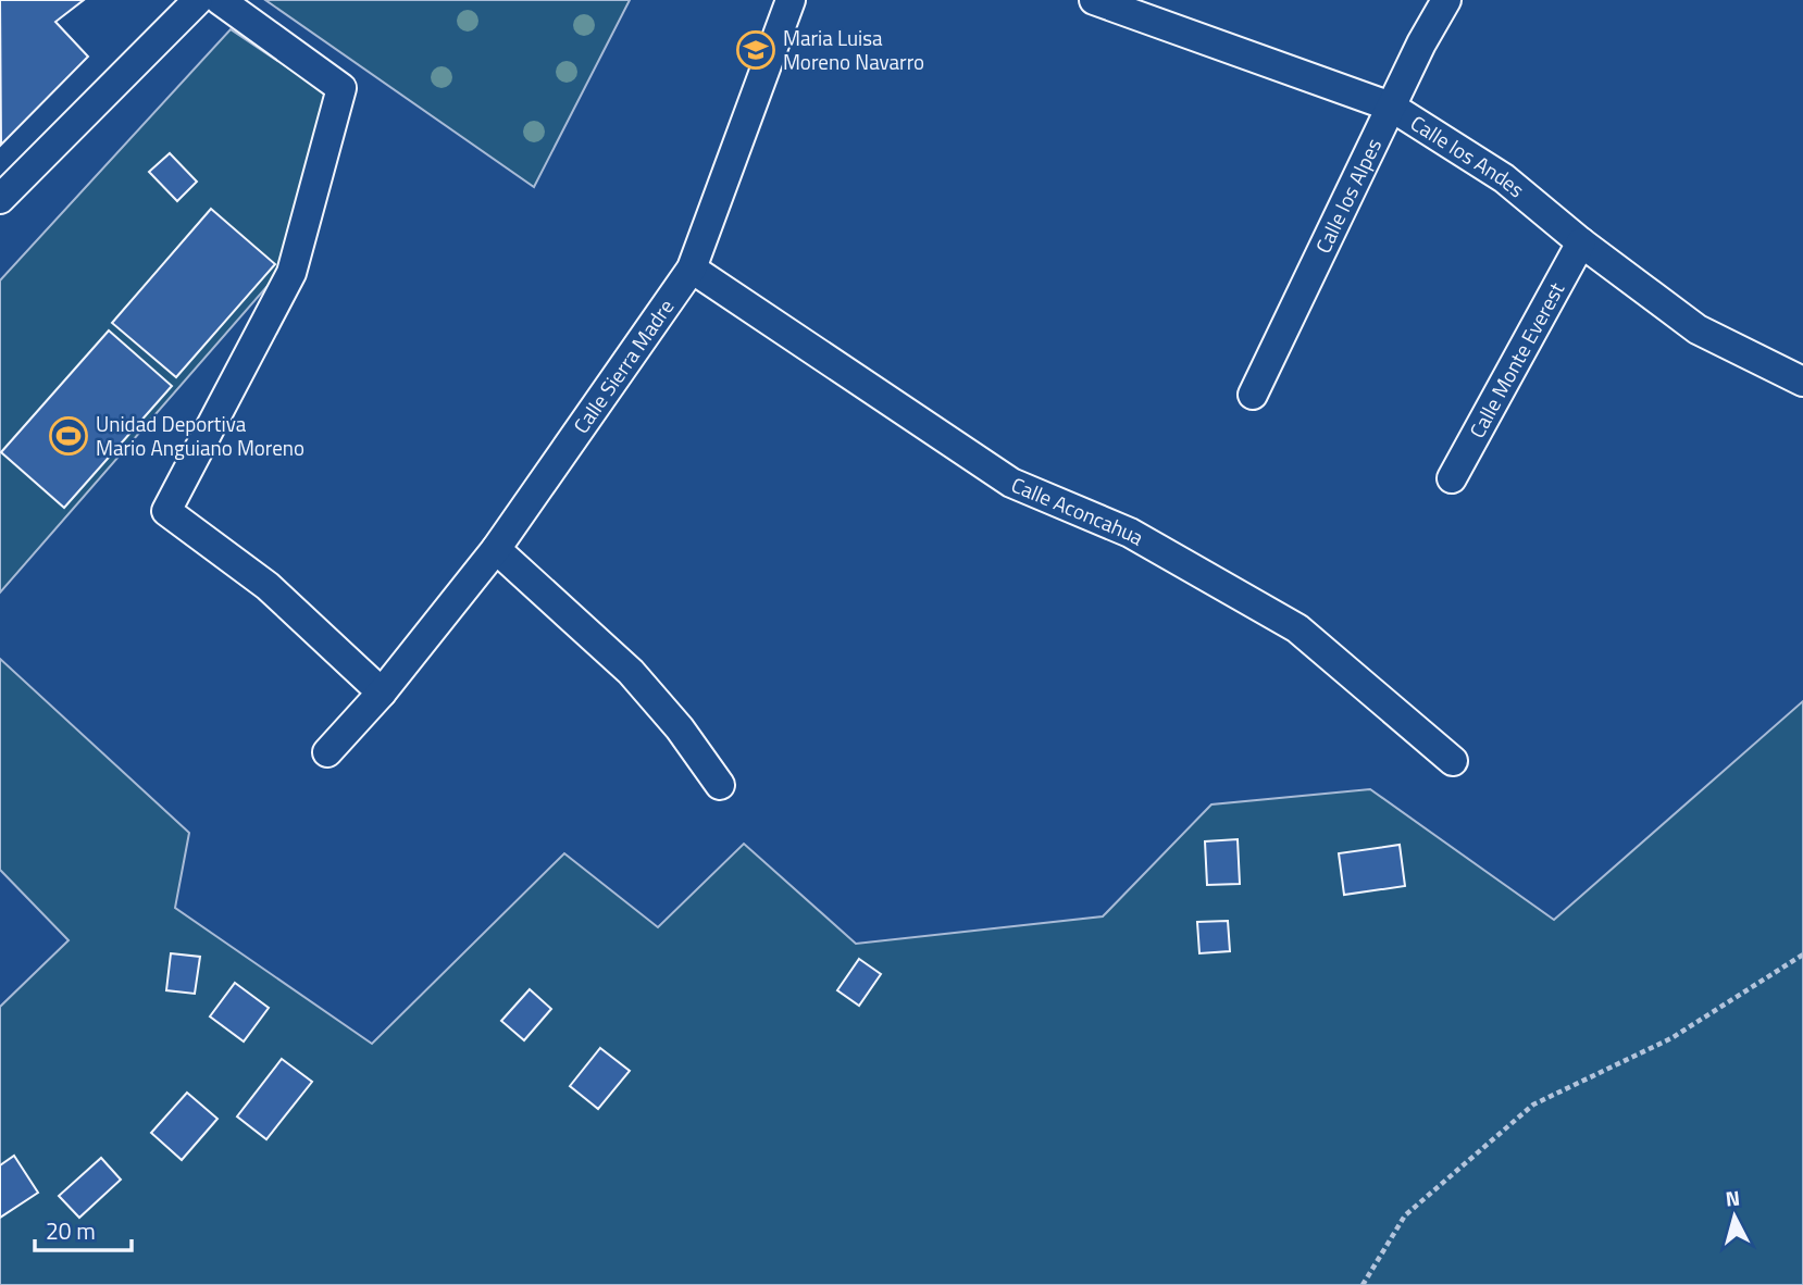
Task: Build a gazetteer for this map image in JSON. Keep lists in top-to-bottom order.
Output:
{
  "streets": {
    "street": [
      "Calle los Andes",
      "Calle los Alpes",
      "Calle Monte Everest",
      "Calle Sierra Madre",
      "Calle Aconcahua"
    ]
  },
  "crossings": [
    ["Calle los Andes", "Calle los Alpes"],
    ["Calle los Andes", "Calle Monte Everest"],
    ["Calle Sierra Madre", "Calle Aconcahua"]
  ],
  "places": {
    "school or university": ["Maria Luisa Moreno Navarro"],
    "sports": ["Unidad Deportiva Mario Anguiano Moreno"]
  },
  "scale_bar": "20 m",
  "north": "top"
}
